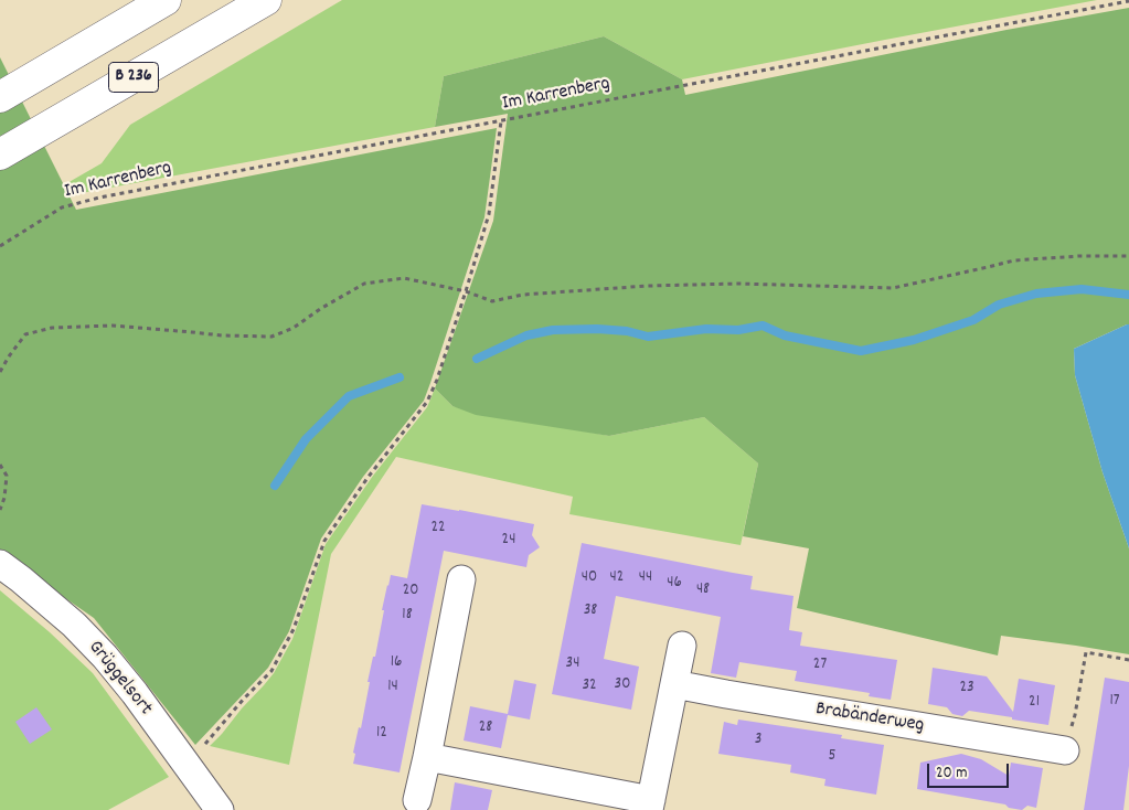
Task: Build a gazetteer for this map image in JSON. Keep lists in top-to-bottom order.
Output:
{
  "streets": {
    "highway": ["B 236"],
    "street": ["Grüggelsort", "Brabänderweg"],
    "path": ["Im Karrenberg"]
  },
  "house_numbers": [
    "22",
    "24",
    "40",
    "42",
    "44",
    "46",
    "48",
    "20",
    "38",
    "18",
    "16",
    "34",
    "27",
    "30",
    "32",
    "14",
    "23",
    "17",
    "21",
    "28",
    "12",
    "3",
    "5"
  ],
  "scale_bar": "20 m"
}
